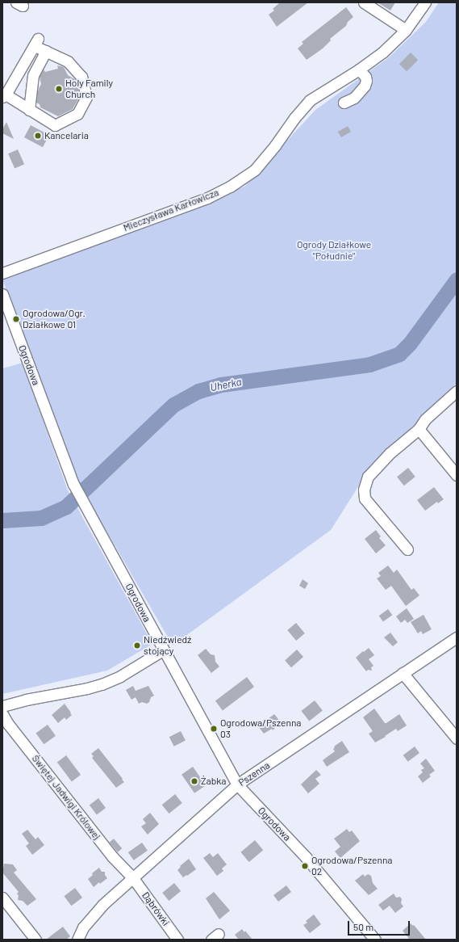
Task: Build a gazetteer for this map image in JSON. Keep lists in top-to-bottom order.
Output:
{
  "streets": {
    "street": [
      "Mieczysława Karłowicza",
      "Ogrodowa",
      "Pszenna",
      "Świętej Jadwigi Królowej",
      "Dąbrówki"
    ]
  },
  "crossings": [
    ["Ogrodowa", "Pszenna"],
    ["Pszenna", "Świętej Jadwigi Królowej"],
    ["Pszenna", "Dąbrówki"],
    ["Świętej Jadwigi Królowej", "Dąbrówki"]
  ],
  "water": ["Uherka"],
  "parks": ["Ogrody Działkowe \"Południe\""],
  "places": [
    "Holy Family Church",
    "Kancelaria",
    "Ogrodowa/Ogr. Działkowe 01",
    "Niedźwiedź stojący",
    "Ogrodowa/Pszenna 03",
    "Żabka",
    "Ogrodowa/Pszenna 02"
  ],
  "scale_bar": "50 m"
}
